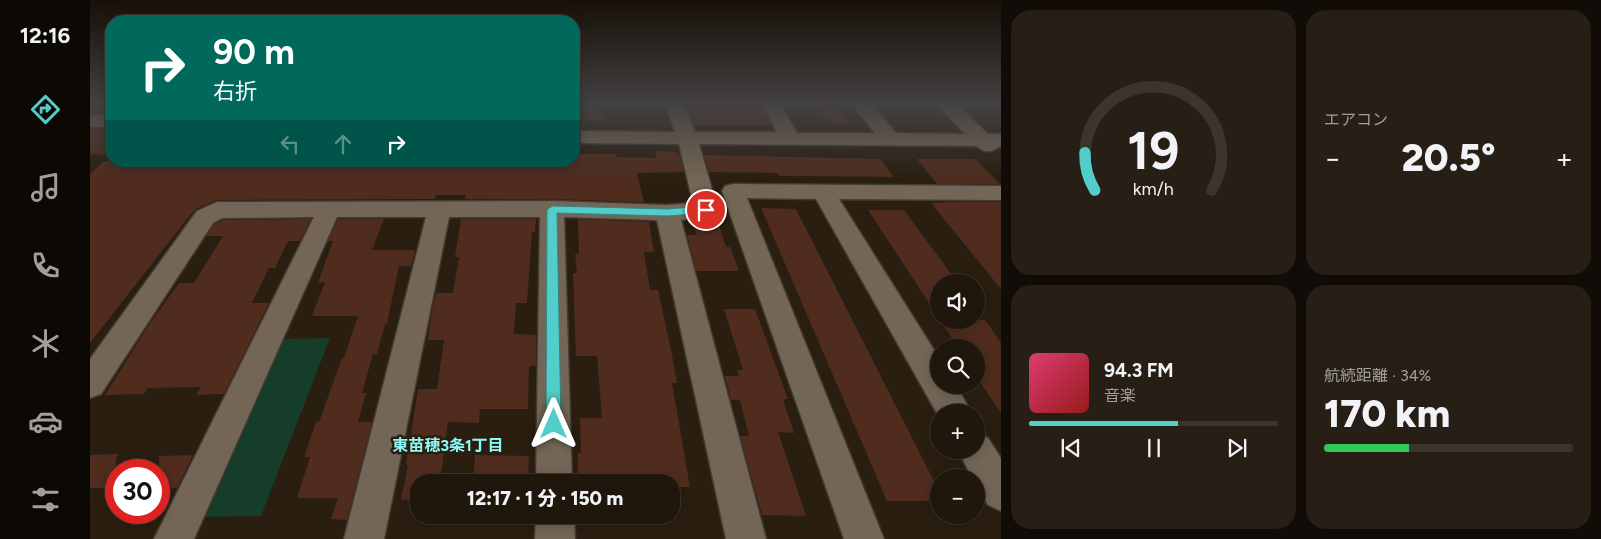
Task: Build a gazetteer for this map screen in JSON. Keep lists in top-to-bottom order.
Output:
{
  "districts": ["東苗穂3条1丁目"],
  "page": {
    "tabs": "12:16",
    "tile": [
      "エアコン",
      ["航続距離 · 34%", "170 km"]
    ],
    "turn": ["90 m", "右折"],
    "heat": ["−", "20.5°", "+"],
    "map_buttons": ["+", "−"],
    "song": ["94.3 FM", "音楽"],
    "limit": "30",
    "trip": "12:17 · 1 分 · 150 m",
    "gauge": ["19", "km/h"]
  }
}
